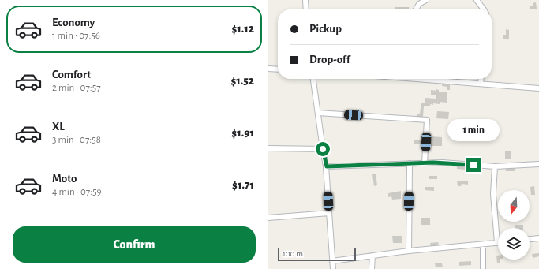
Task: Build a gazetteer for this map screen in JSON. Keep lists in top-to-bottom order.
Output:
{
  "scale_bar": "100 m",
  "north": "bottom",
  "page": {
    "list": [
      {
        "name": "Economy",
        "note": "1 min · 07:56",
        "value": "$1.12"
      },
      {
        "name": "Comfort",
        "note": "2 min · 07:57",
        "value": "$1.52"
      },
      {
        "name": "XL",
        "note": "3 min · 07:58",
        "value": "$1.91"
      },
      {
        "name": "Moto",
        "note": "4 min · 07:59",
        "value": "$1.71"
      }
    ],
    "banner": ["Pickup", "Drop-off"],
    "bubble": "1 min",
    "buttons": "Confirm",
    "scale": "100 m"
  }
}
